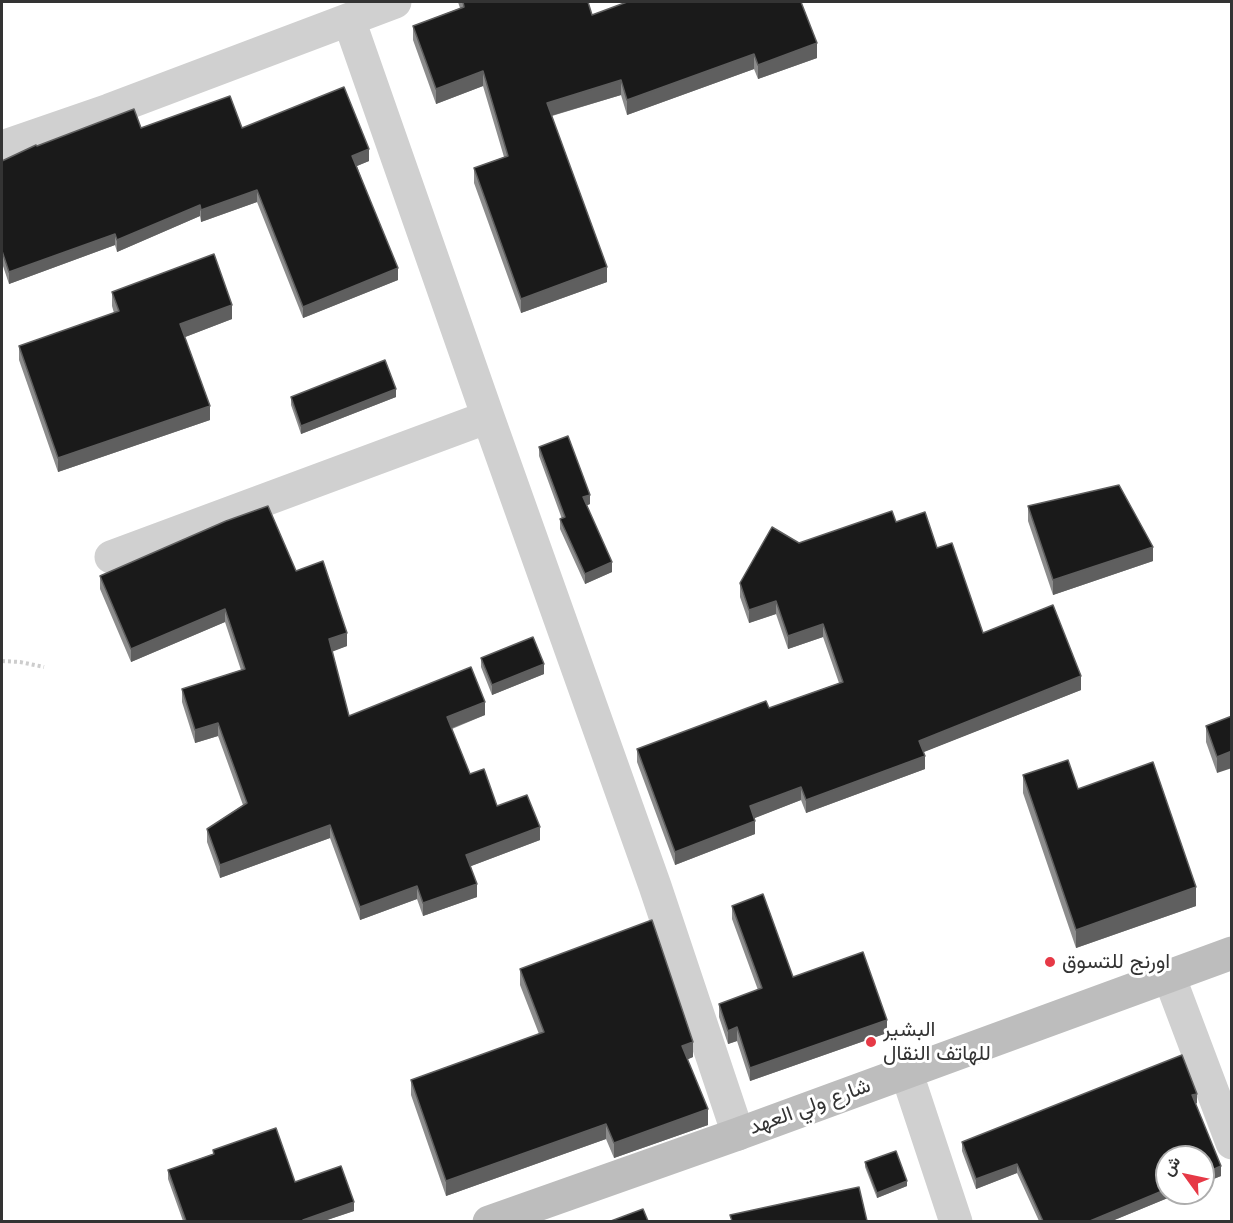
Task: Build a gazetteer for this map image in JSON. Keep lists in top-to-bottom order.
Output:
{
  "streets": {
    "main road": ["شارع ولي العهد"]
  },
  "places": ["اورنج للتسوق", "البشير للهاتف النقال"],
  "north": "top left"
}
